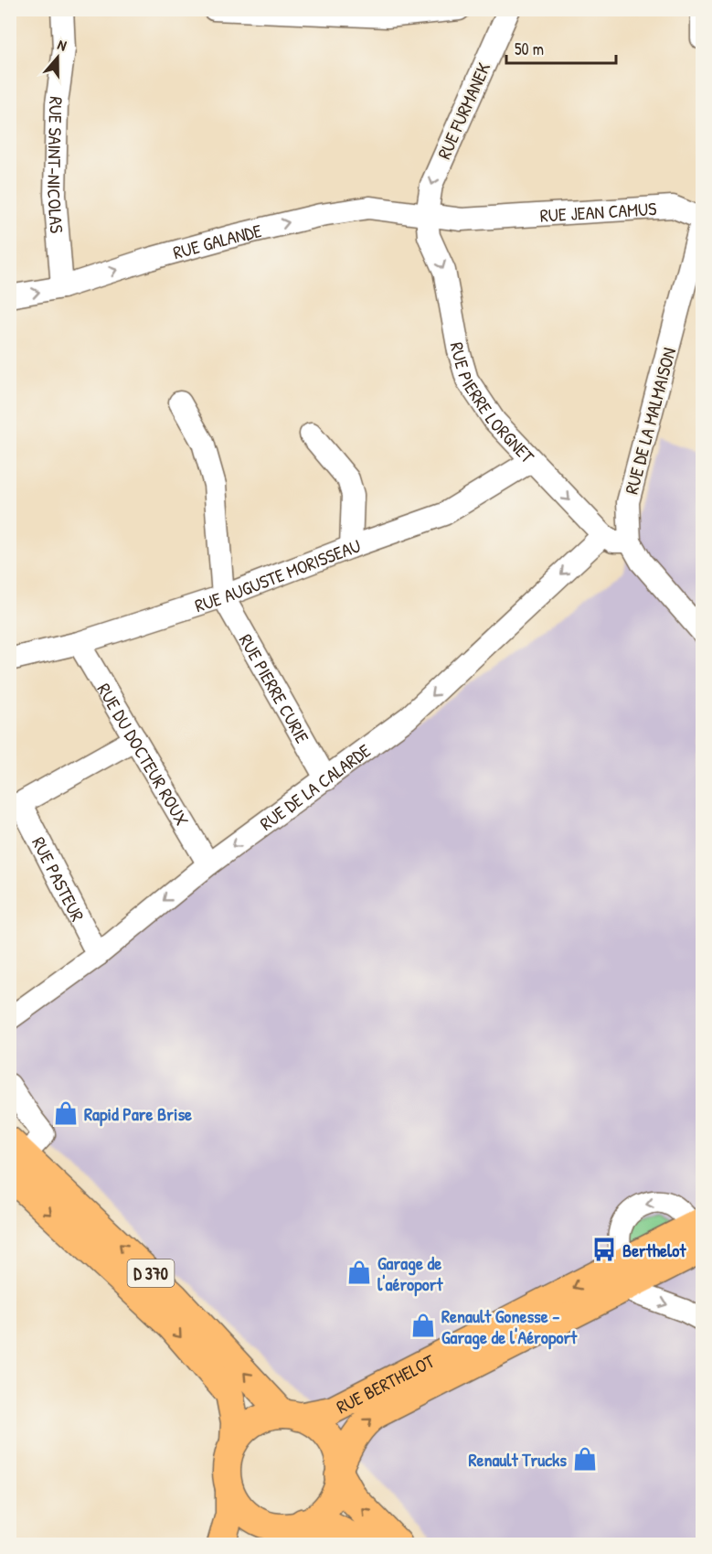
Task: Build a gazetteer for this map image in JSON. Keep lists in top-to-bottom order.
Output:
{
  "streets": {
    "main road": ["D 370", "RUE BERTHELOT"],
    "street": [
      "RUE FURMANEK",
      "RUE SAINT-NICOLAS",
      "RUE JEAN CAMUS",
      "RUE GALANDE",
      "RUE PIERRE LORGNET",
      "RUE DE LA MALMAISON",
      "RUE AUGUSTE MORISSEAU",
      "RUE PIERRE CURIE",
      "RUE DU DOCTEUR ROUX",
      "RUE DE LA CALARDE",
      "RUE PASTEUR"
    ]
  },
  "crossings": [
    ["RUE FURMANEK", "RUE GALANDE"],
    ["RUE FURMANEK", "RUE PIERRE LORGNET"],
    ["RUE SAINT-NICOLAS", "RUE GALANDE"],
    ["RUE JEAN CAMUS", "RUE GALANDE"],
    ["RUE JEAN CAMUS", "RUE DE LA MALMAISON"],
    ["RUE GALANDE", "RUE PIERRE LORGNET"],
    ["RUE PIERRE LORGNET", "RUE AUGUSTE MORISSEAU"],
    ["RUE PIERRE LORGNET", "RUE DE LA CALARDE"],
    ["RUE AUGUSTE MORISSEAU", "RUE PIERRE CURIE"],
    ["RUE AUGUSTE MORISSEAU", "RUE DU DOCTEUR ROUX"],
    ["RUE PIERRE CURIE", "RUE DE LA CALARDE"],
    ["RUE DU DOCTEUR ROUX", "RUE DE LA CALARDE"],
    ["RUE DE LA CALARDE", "RUE PASTEUR"],
    ["D 370", "RUE BERTHELOT"]
  ],
  "one_way": ["RUE FURMANEK", "RUE GALANDE", "RUE DE LA CALARDE"],
  "places": {
    "shop": [
      "Rapid Pare Brise",
      "Garage de l'aéroport",
      "Renault Gonesse - Garage de l'Aéroport",
      "Renault Trucks"
    ],
    "bus stop": ["Berthelot"]
  },
  "scale_bar": "50 m",
  "north": "top"
}
